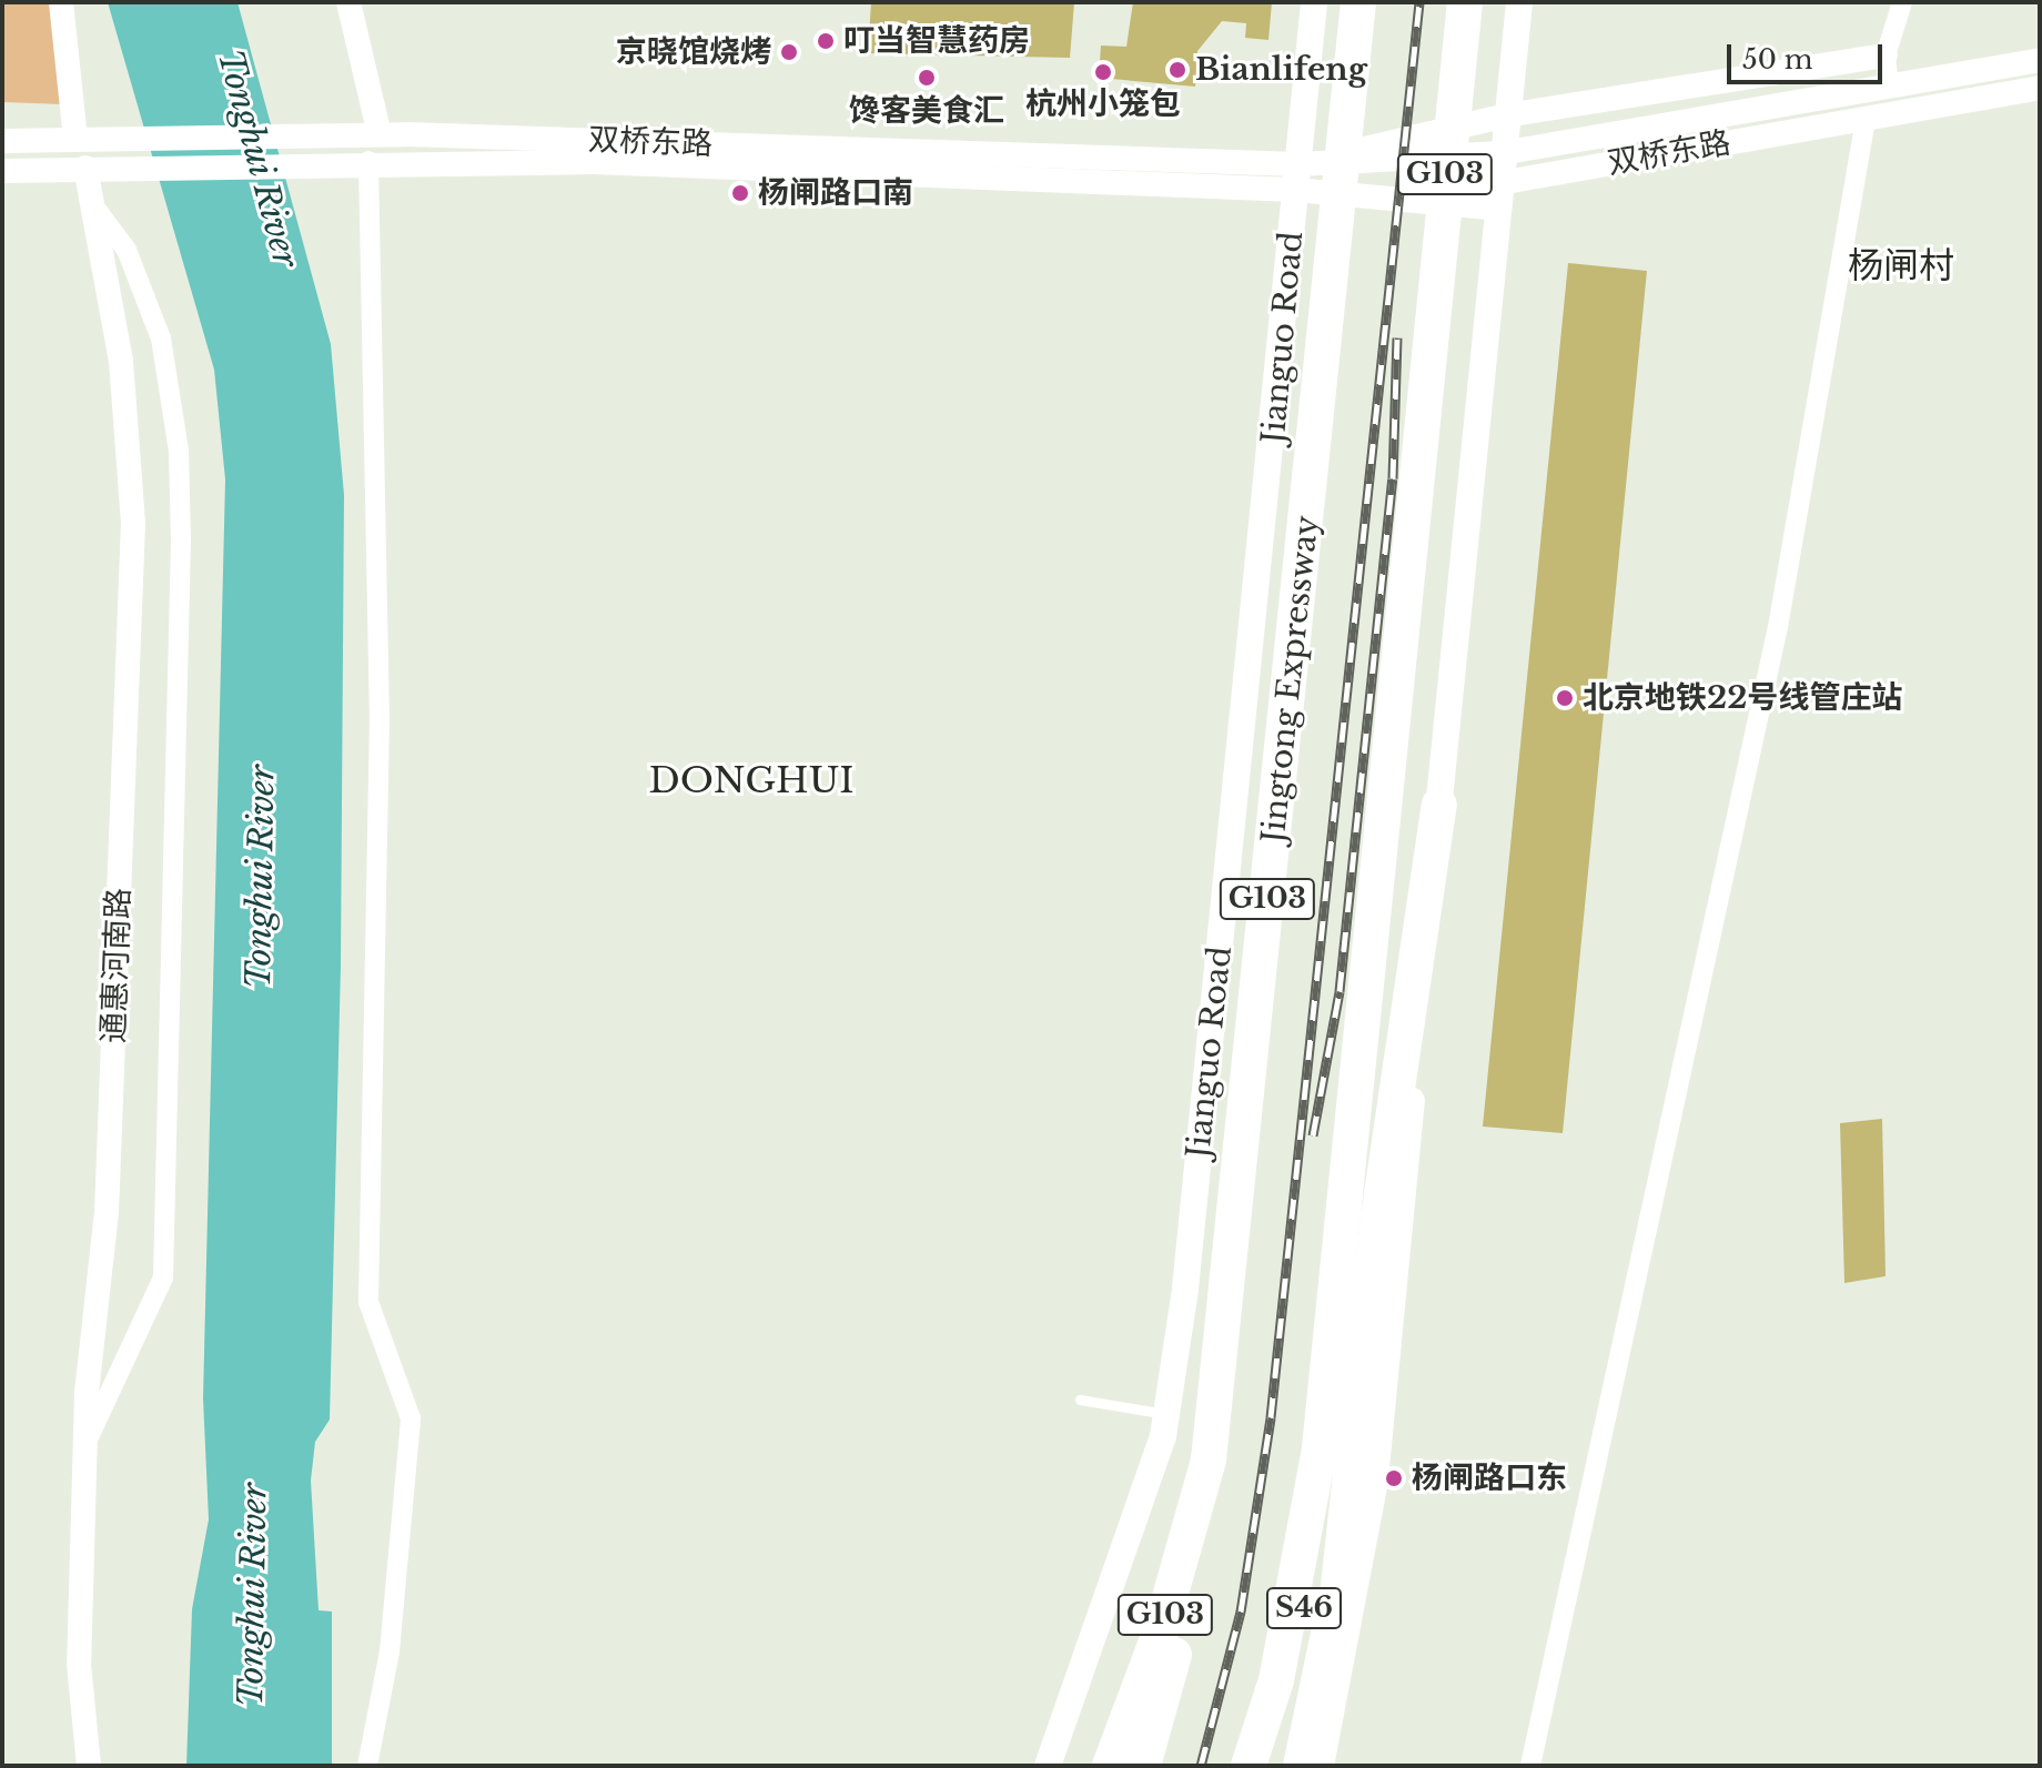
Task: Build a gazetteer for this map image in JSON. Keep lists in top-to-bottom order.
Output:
{
  "streets": {
    "highway": ["G103", "Jingtong Expressway", "S46"],
    "main road": ["Jianguo Road"],
    "street": ["双桥东路", "通惠河南路"]
  },
  "crossings": [
    ["双桥东路", "Jianguo Road"],
    ["双桥东路", "通惠河南路"],
    ["G103", "S46"]
  ],
  "districts": ["杨闸村", "DONGHUI"],
  "water": ["Tonghui River"],
  "places": [
    "叮当智慧药房",
    "京晓馆烧烤",
    "Bianlifeng",
    "杭州小笼包",
    "馋客美食汇",
    "杨闸路口南",
    "北京地铁22号线管庄站",
    "杨闸路口东"
  ],
  "scale_bar": "50 m"
}
